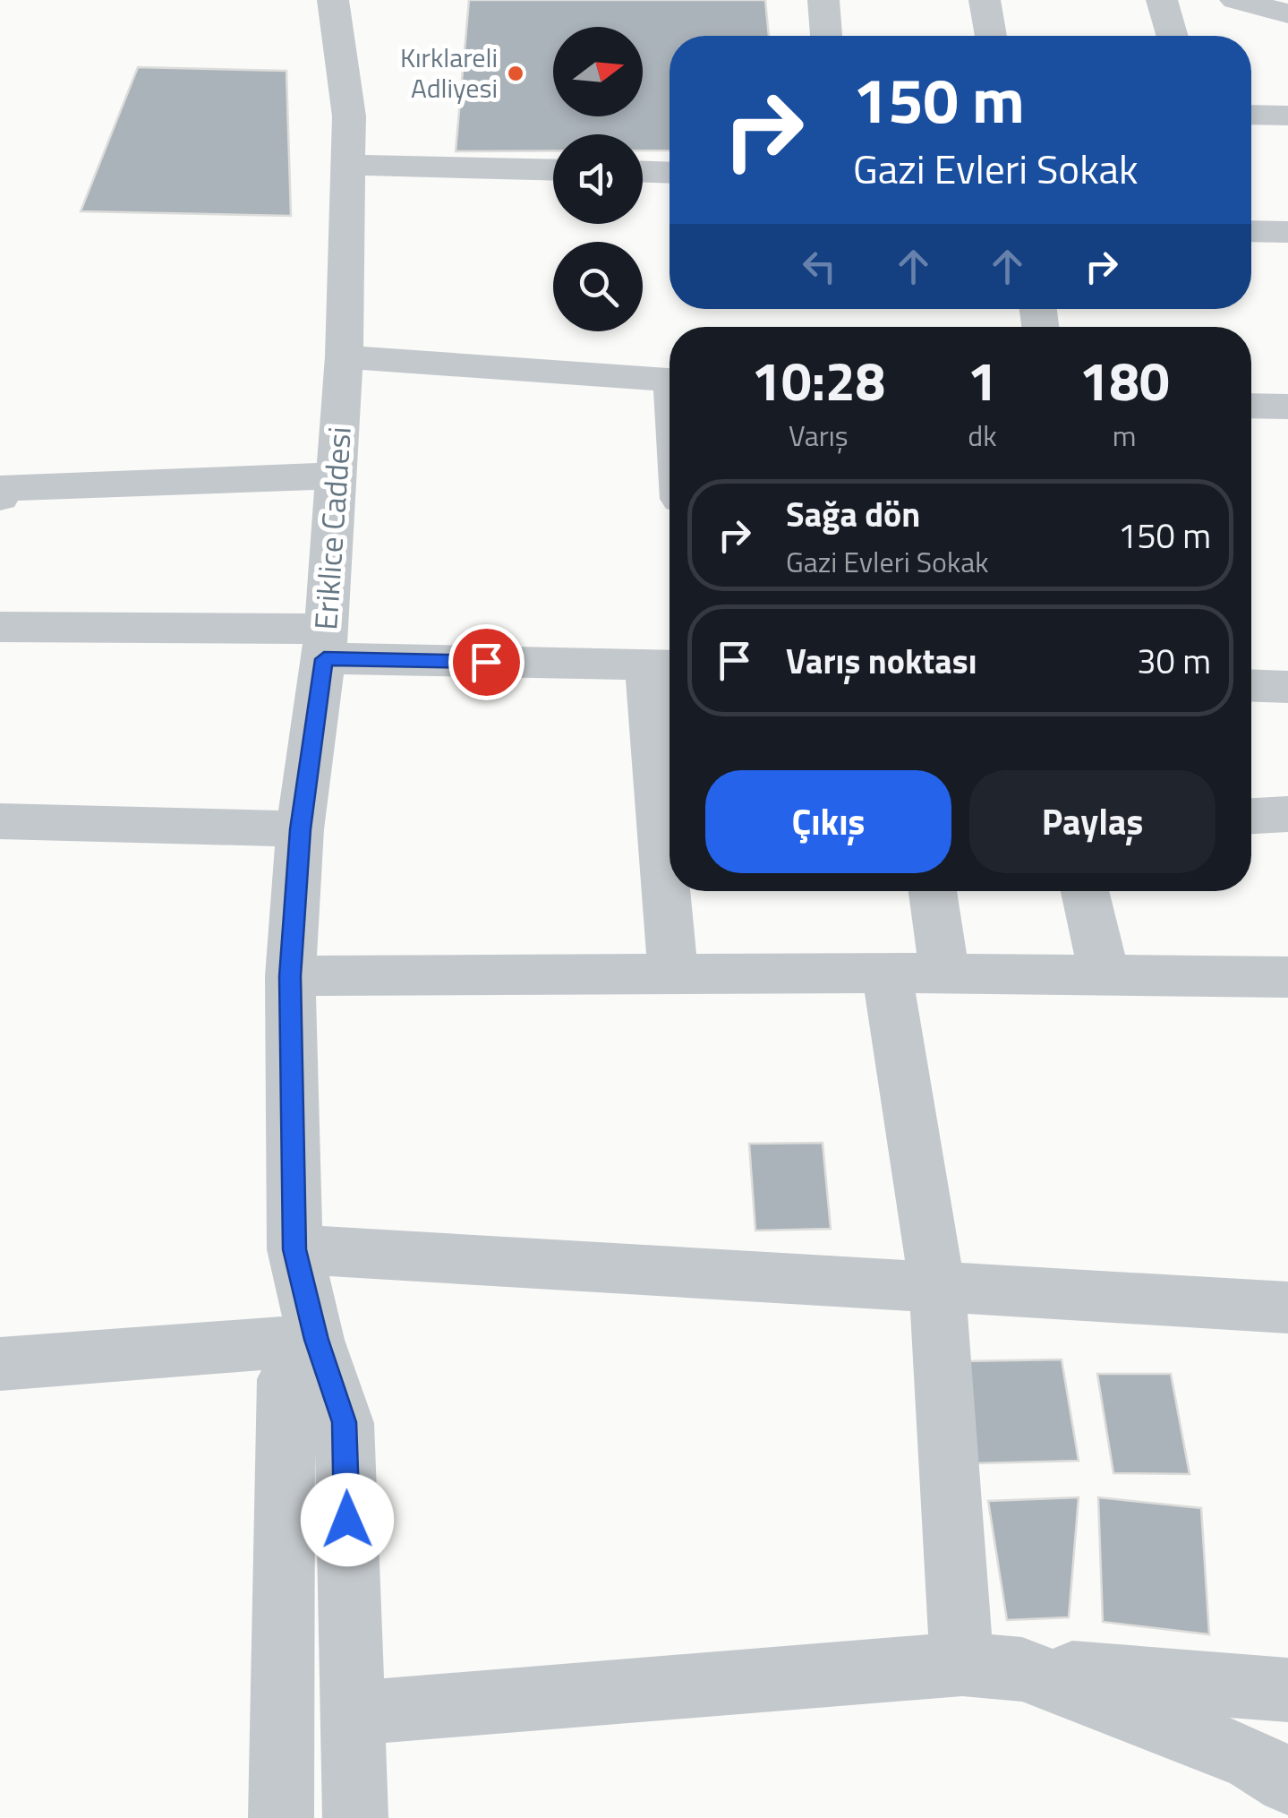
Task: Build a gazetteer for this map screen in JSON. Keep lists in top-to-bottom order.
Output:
{
  "streets": {
    "street": ["Eriklice Caddesi"]
  },
  "places": ["Kırklareli Adliyesi"],
  "north": "right",
  "page": {
    "turn": ["150 m", "Gazi Evleri Sokak"],
    "eta": [
      "10:28",
      "Varış",
      "1",
      "dk",
      "180",
      "m"
    ],
    "list": [
      {
        "name": "Sağa dön",
        "note": "Gazi Evleri Sokak",
        "value": "150 m"
      },
      {
        "name": "Varış noktası",
        "value": "30 m"
      }
    ],
    "buttons": ["Çıkış", "Paylaş"]
  }
}
